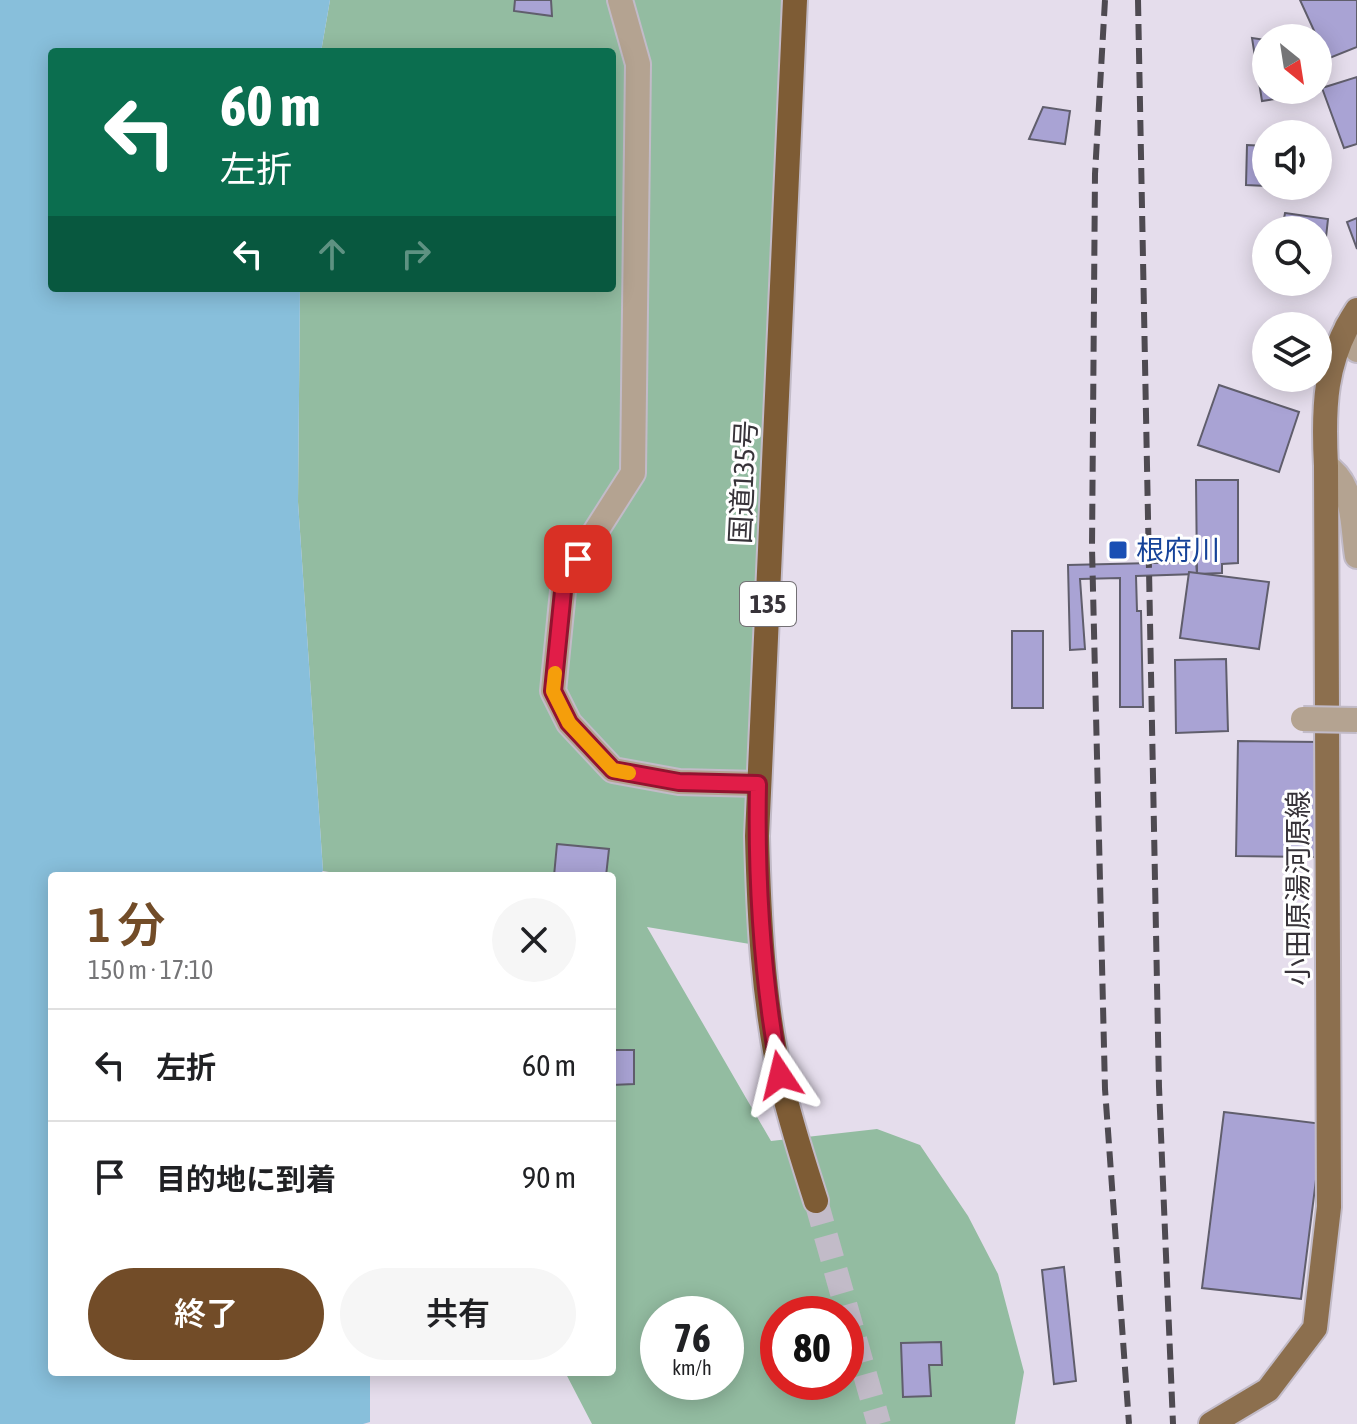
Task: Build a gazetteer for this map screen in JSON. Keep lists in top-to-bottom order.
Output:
{
  "streets": {
    "highway": ["国道135号", "135"],
    "main road": ["小田原湯河原線"]
  },
  "places": {
    "transit": ["根府川"]
  },
  "north": "bottom right",
  "page": {
    "turn": ["60 m", "左折"],
    "heading": ["1 分", "150 m · 17:10"],
    "list": [
      {
        "name": "左折",
        "value": "60 m"
      },
      {
        "name": "目的地に到着",
        "value": "90 m"
      }
    ],
    "buttons": ["終了", "共有"],
    "speed": "76 km/h",
    "limit": "80"
  }
}
